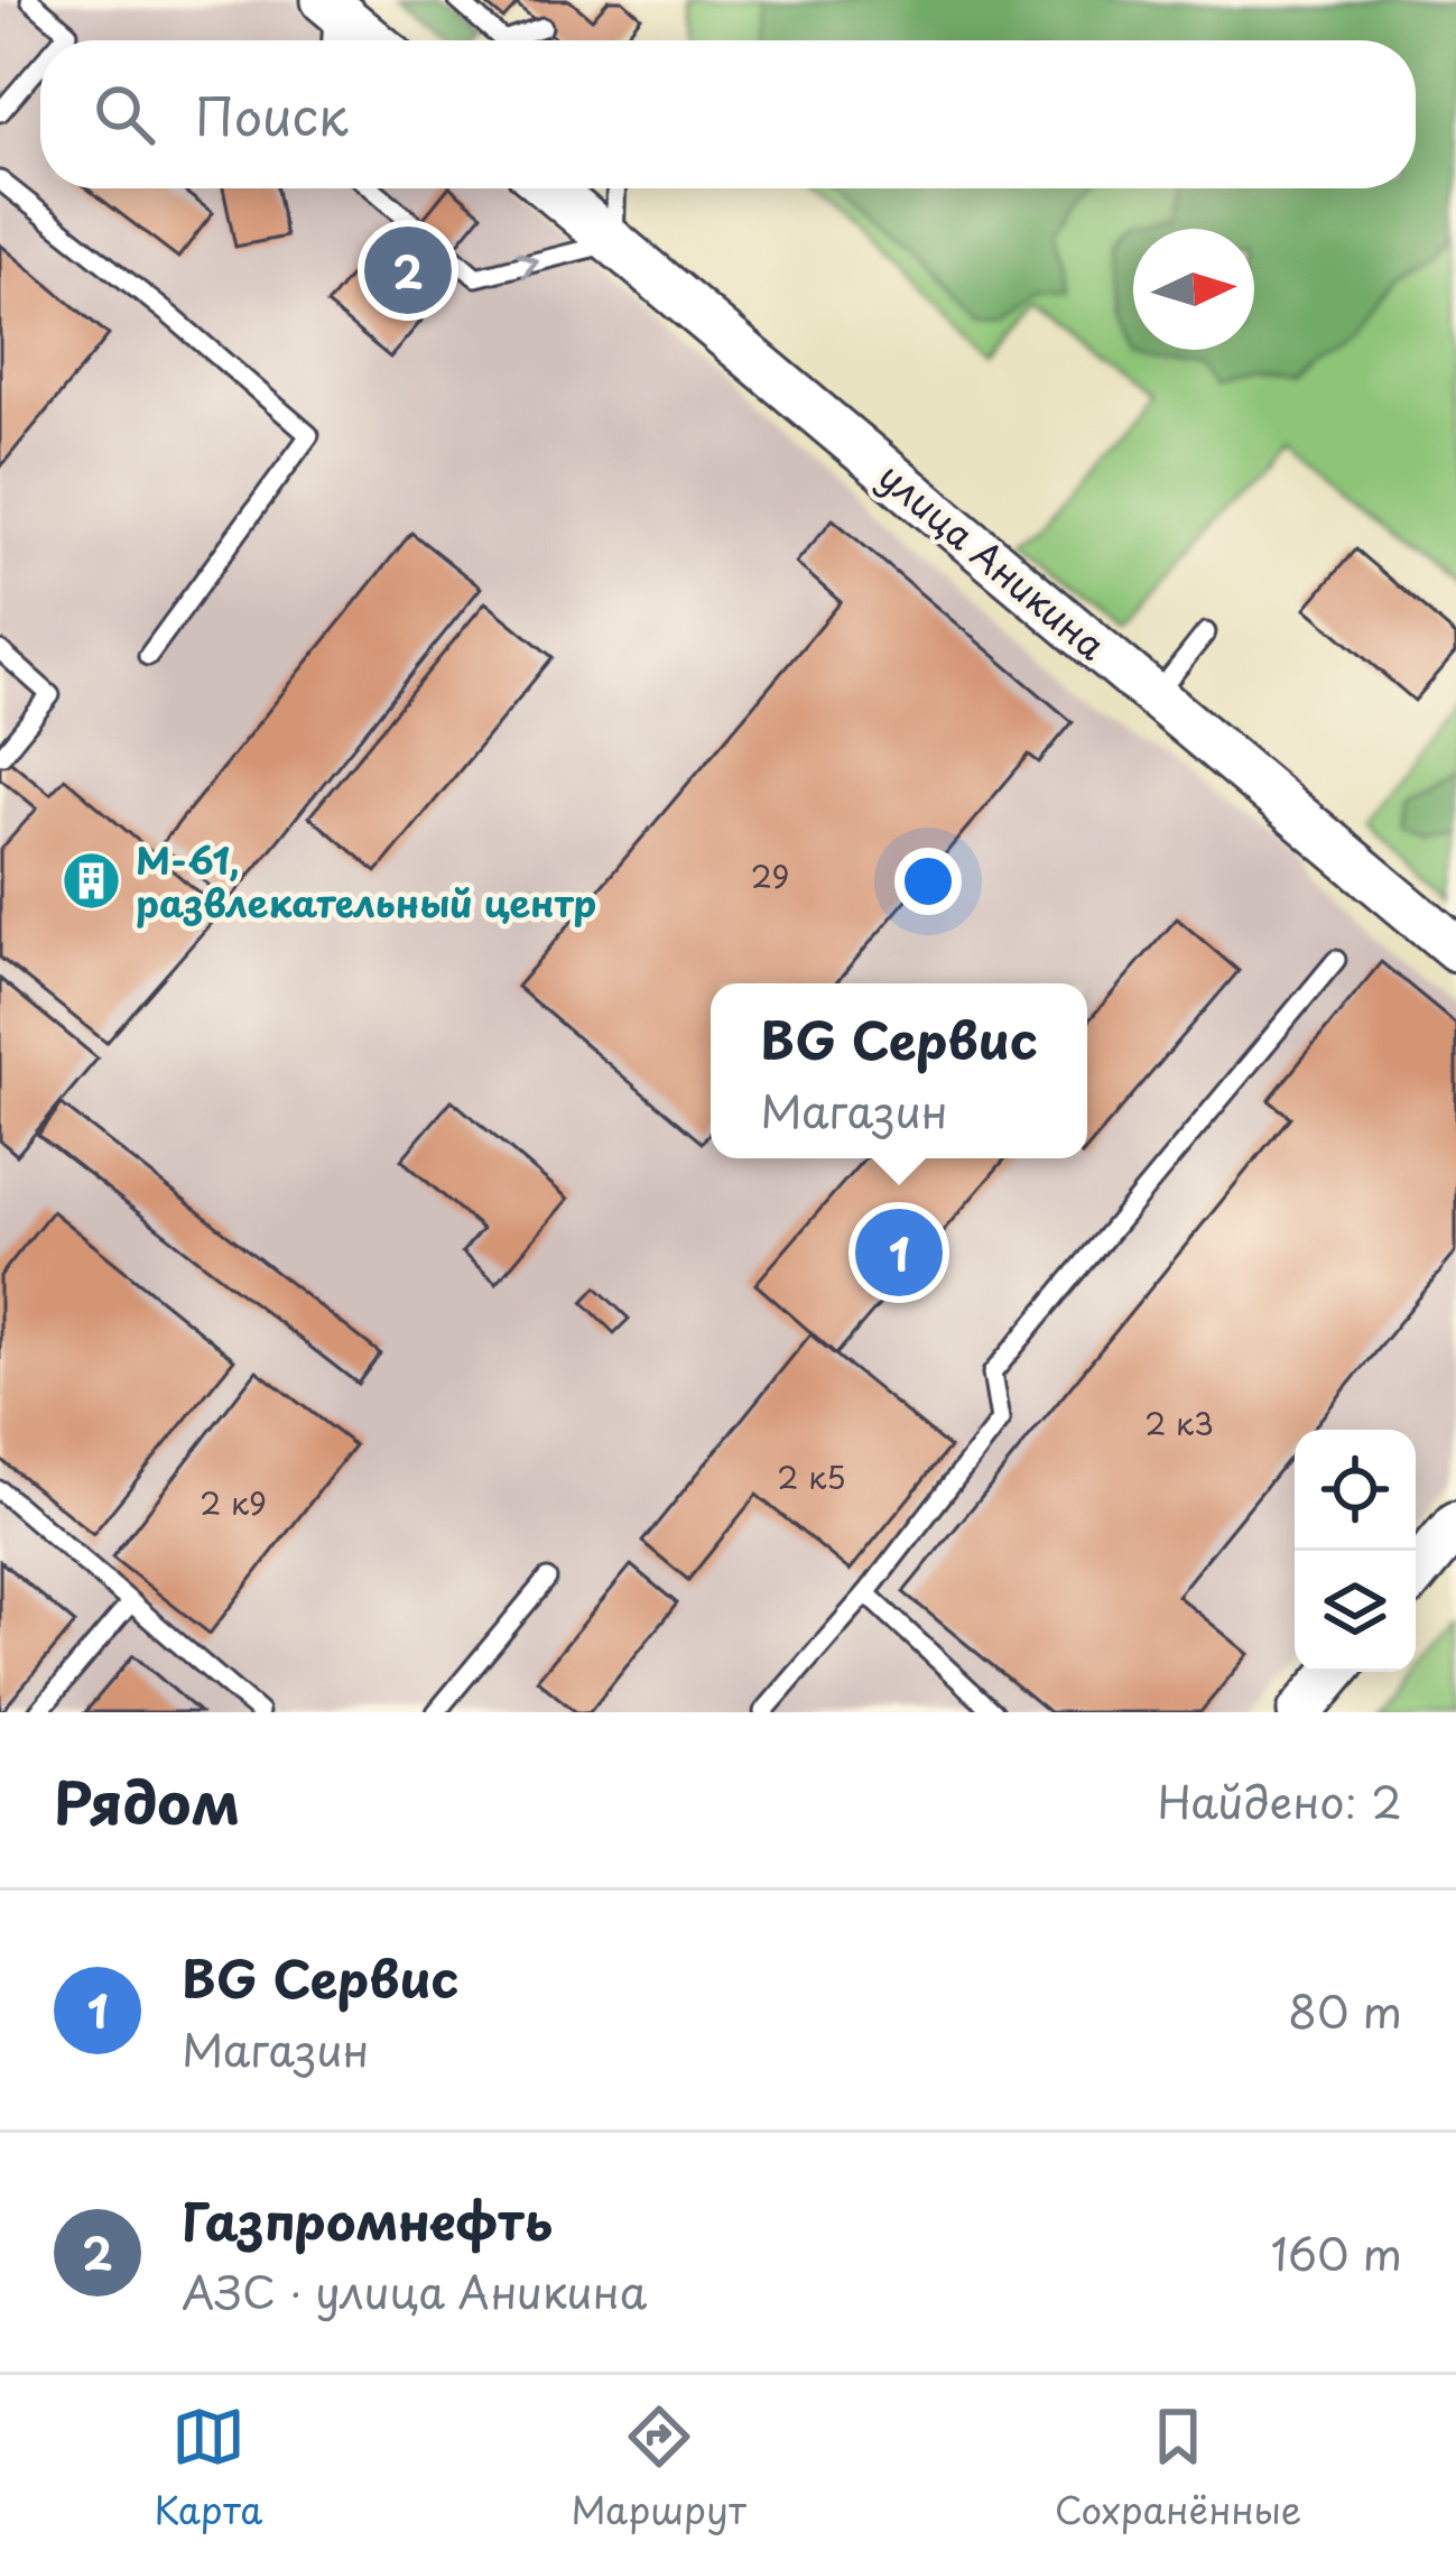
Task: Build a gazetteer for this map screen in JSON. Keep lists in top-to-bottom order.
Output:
{
  "streets": {
    "main road": ["улица Аникина"]
  },
  "places": {
    "building": ["M-61, развлекательный центр"]
  },
  "house_numbers": [
    "29",
    "2 к3",
    "2 к5",
    "2 к9"
  ],
  "north": "right",
  "page": {
    "search": "Поиск",
    "pins": ["2", "1"],
    "popup": ["BG Сервис", "Магазин"],
    "heading": ["Рядом", "Найдено: 2"],
    "list": [
      {
        "mark": "1",
        "name": "BG Сервис",
        "note": "Магазин",
        "value": "80 m"
      },
      {
        "mark": "2",
        "name": "Газпромнефть",
        "note": "АЗС · улица Аникина",
        "value": "160 m"
      }
    ],
    "nav": ["Карта", "Маршрут", "Сохранённые"]
  }
}
